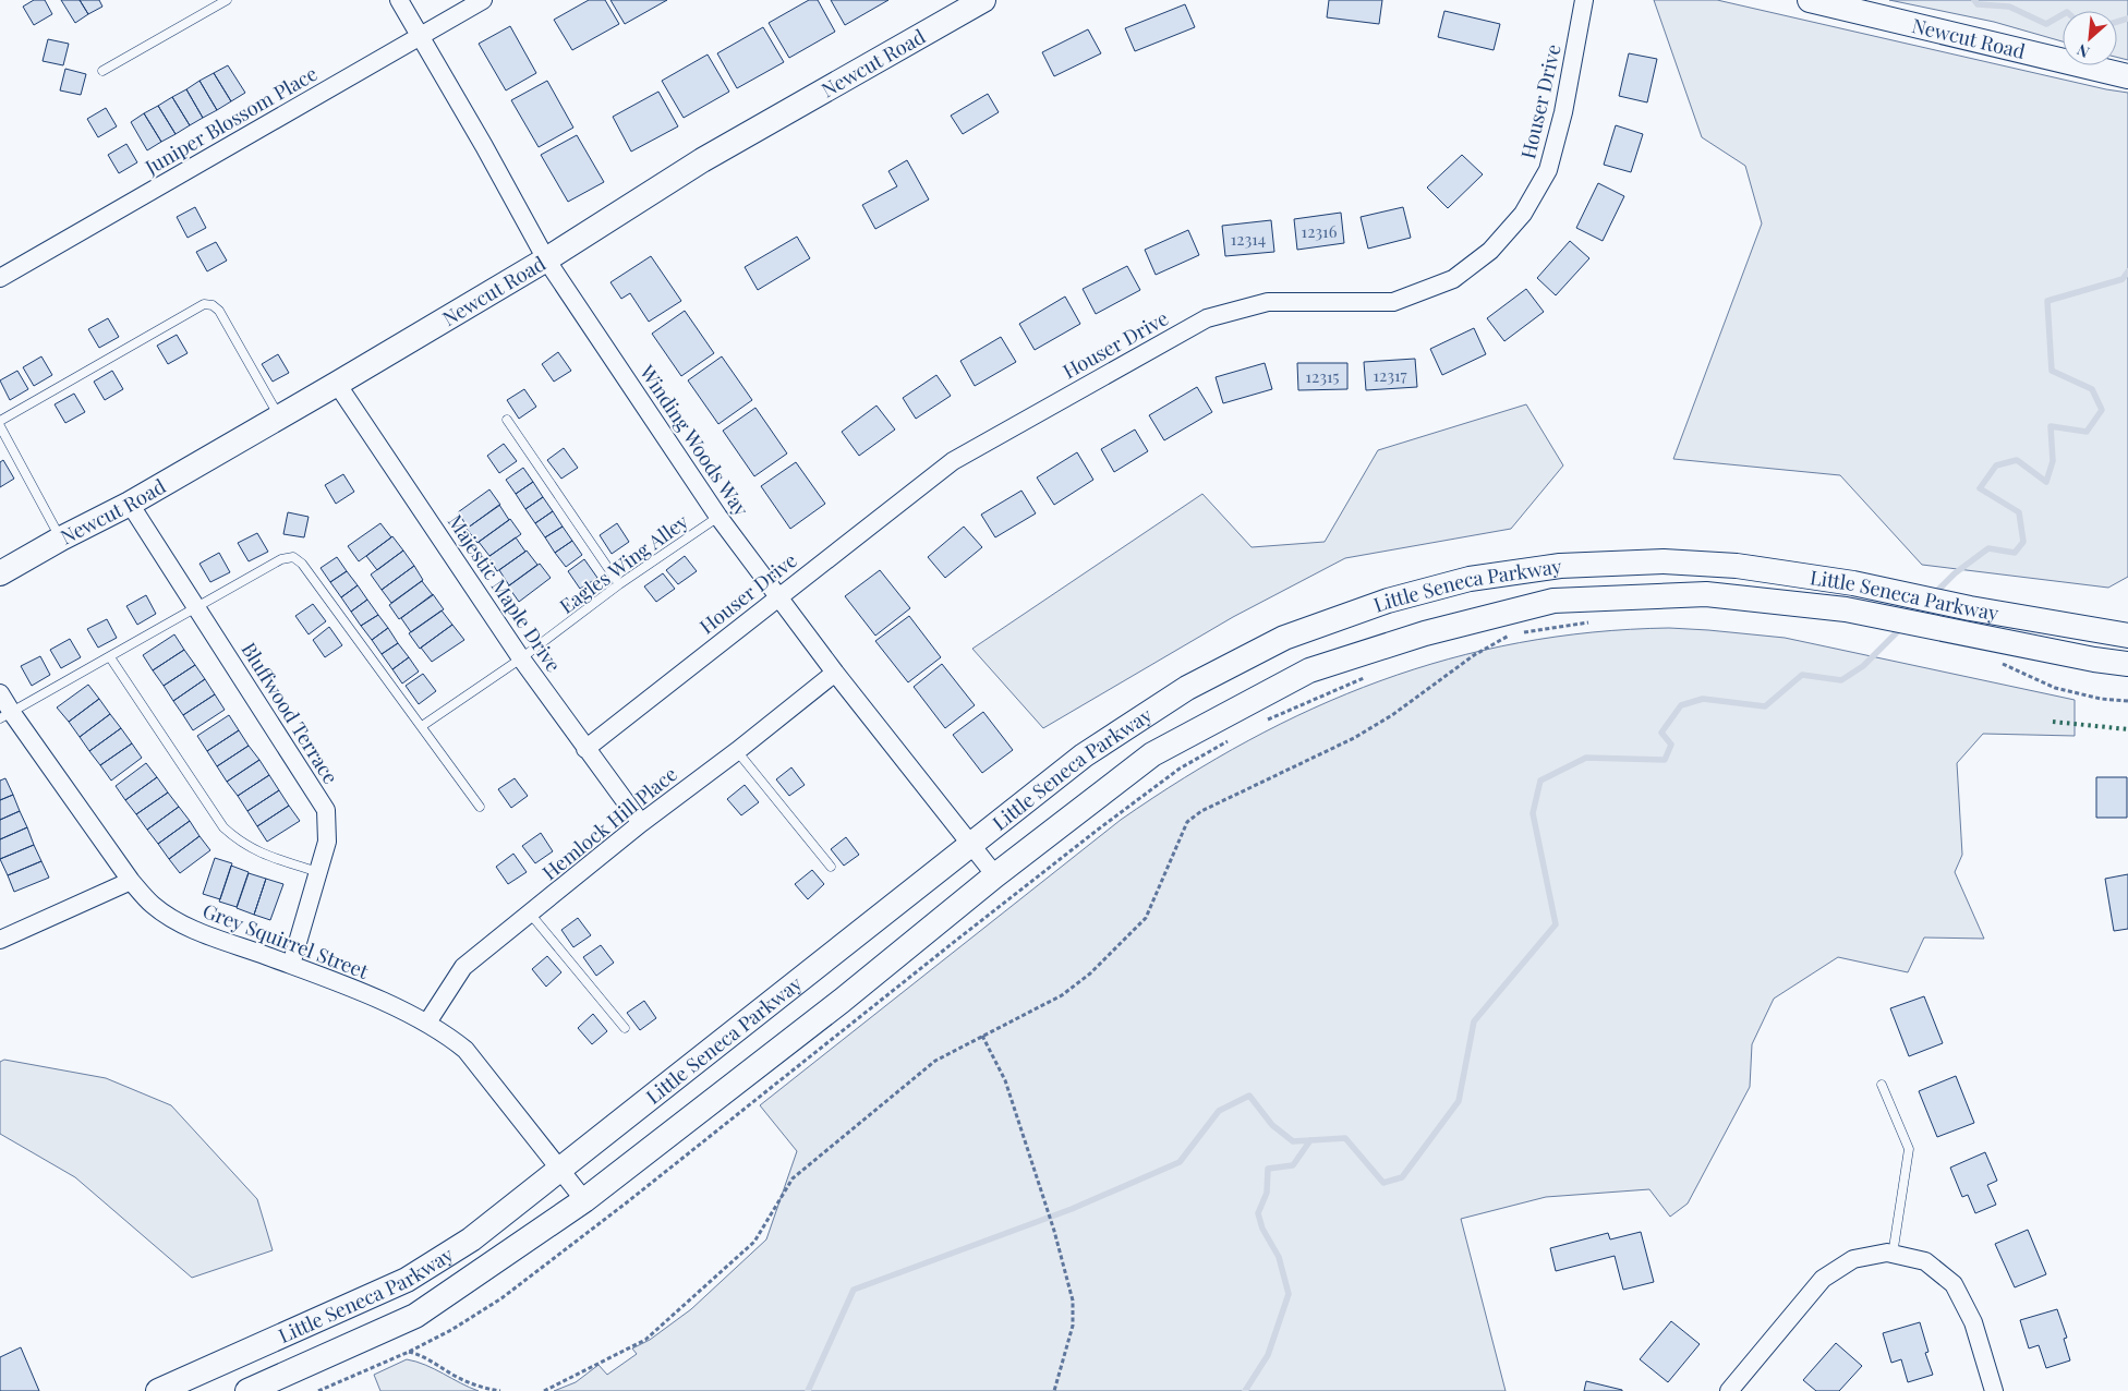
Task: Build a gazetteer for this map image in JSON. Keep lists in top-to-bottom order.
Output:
{
  "streets": {
    "main road": ["Newcut Road", "Little Seneca Parkway"],
    "street": [
      "Houser Drive",
      "Juniper Blossom Place",
      "Winding Woods Way",
      "Majestic Maple Drive",
      "Bluffwood Terrace",
      "Hemlock Hill Place",
      "Grey Squirrel Street"
    ],
    "lane": ["Eagles Wing Alley"]
  },
  "crossings": [
    ["Newcut Road", "Winding Woods Way"],
    ["Newcut Road", "Majestic Maple Drive"],
    ["Newcut Road", "Bluffwood Terrace"],
    ["Houser Drive", "Winding Woods Way"],
    ["Houser Drive", "Majestic Maple Drive"],
    ["Juniper Blossom Place", "Winding Woods Way"],
    ["Winding Woods Way", "Eagles Wing Alley"],
    ["Winding Woods Way", "Little Seneca Parkway"],
    ["Winding Woods Way", "Hemlock Hill Place"],
    ["Eagles Wing Alley", "Majestic Maple Drive"],
    ["Little Seneca Parkway", "Grey Squirrel Street"],
    ["Majestic Maple Drive", "Hemlock Hill Place"],
    ["Bluffwood Terrace", "Grey Squirrel Street"],
    ["Hemlock Hill Place", "Grey Squirrel Street"]
  ],
  "house_numbers": [
    "12316",
    "12314",
    "12317",
    "12315"
  ],
  "north": "bottom left"
}
